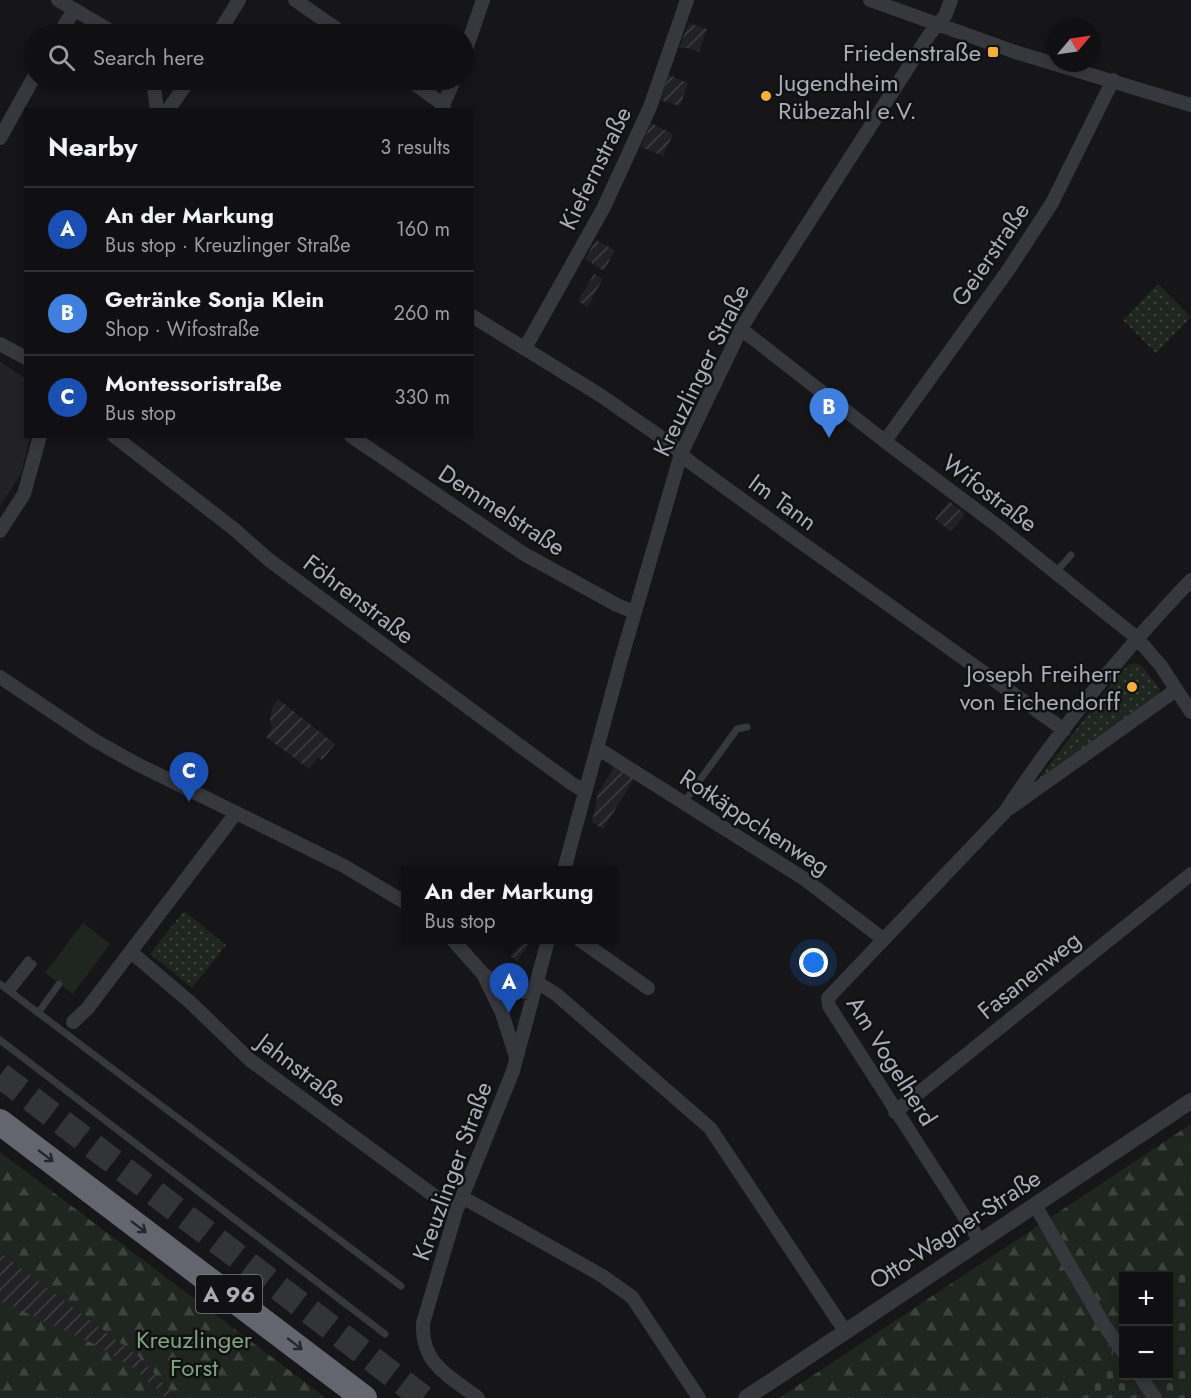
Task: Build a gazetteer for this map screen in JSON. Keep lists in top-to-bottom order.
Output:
{
  "streets": {
    "highway": ["A 96"],
    "street": [
      "Kiefernstraße",
      "Geierstraße",
      "Kreuzlinger Straße",
      "Wifostraße",
      "Im Tann",
      "Demmelstraße",
      "Föhrenstraße",
      "Rotkäppchenweg",
      "Fasanenweg",
      "Am Vogelherd",
      "Jahnstraße",
      "Otto-Wagner-Straße"
    ]
  },
  "crossings": [
    ["Kiefernstraße", "Im Tann"],
    ["Geierstraße", "Wifostraße"],
    ["Kreuzlinger Straße", "Wifostraße"],
    ["Kreuzlinger Straße", "Im Tann"],
    ["Kreuzlinger Straße", "Demmelstraße"],
    ["Kreuzlinger Straße", "Föhrenstraße"],
    ["Kreuzlinger Straße", "Rotkäppchenweg"],
    ["Kreuzlinger Straße", "Jahnstraße"],
    ["Rotkäppchenweg", "Am Vogelherd"],
    ["Fasanenweg", "Am Vogelherd"],
    ["Am Vogelherd", "Otto-Wagner-Straße"]
  ],
  "parks": ["Kreuzlinger Forst"],
  "places": {
    "transit": ["Friedenstraße"],
    "other": ["Jugendheim Rübezahl e.V.", "Joseph Freiherr von Eichendorff"]
  },
  "north": "top right",
  "page": {
    "search": "Search here",
    "heading": ["Nearby", "3 results"],
    "list": [
      {
        "mark": "A",
        "name": "An der Markung",
        "note": "Bus stop · Kreuzlinger Straße",
        "value": "160 m"
      },
      {
        "mark": "B",
        "name": "Getränke Sonja Klein",
        "note": "Shop · Wifostraße",
        "value": "260 m"
      },
      {
        "mark": "C",
        "name": "Montessoristraße",
        "note": "Bus stop",
        "value": "330 m"
      }
    ],
    "pins": ["B", "C", "A"],
    "popup": ["An der Markung", "Bus stop"],
    "map_buttons": ["+", "−"]
  }
}
